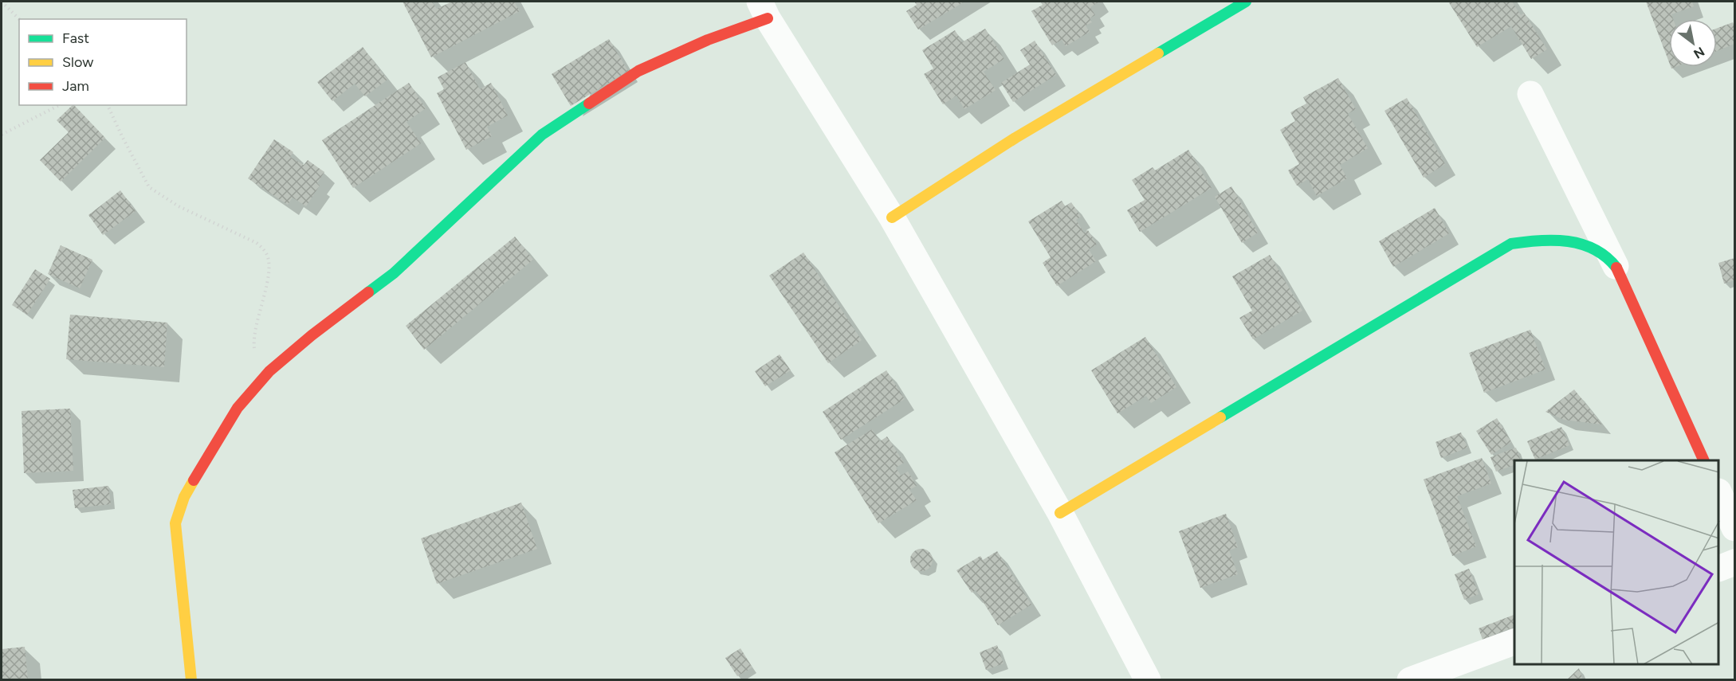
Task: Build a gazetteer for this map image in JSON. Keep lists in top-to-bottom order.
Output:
{
  "legend": ["Fast", "Slow", "Jam"],
  "north": "bottom right"
}
